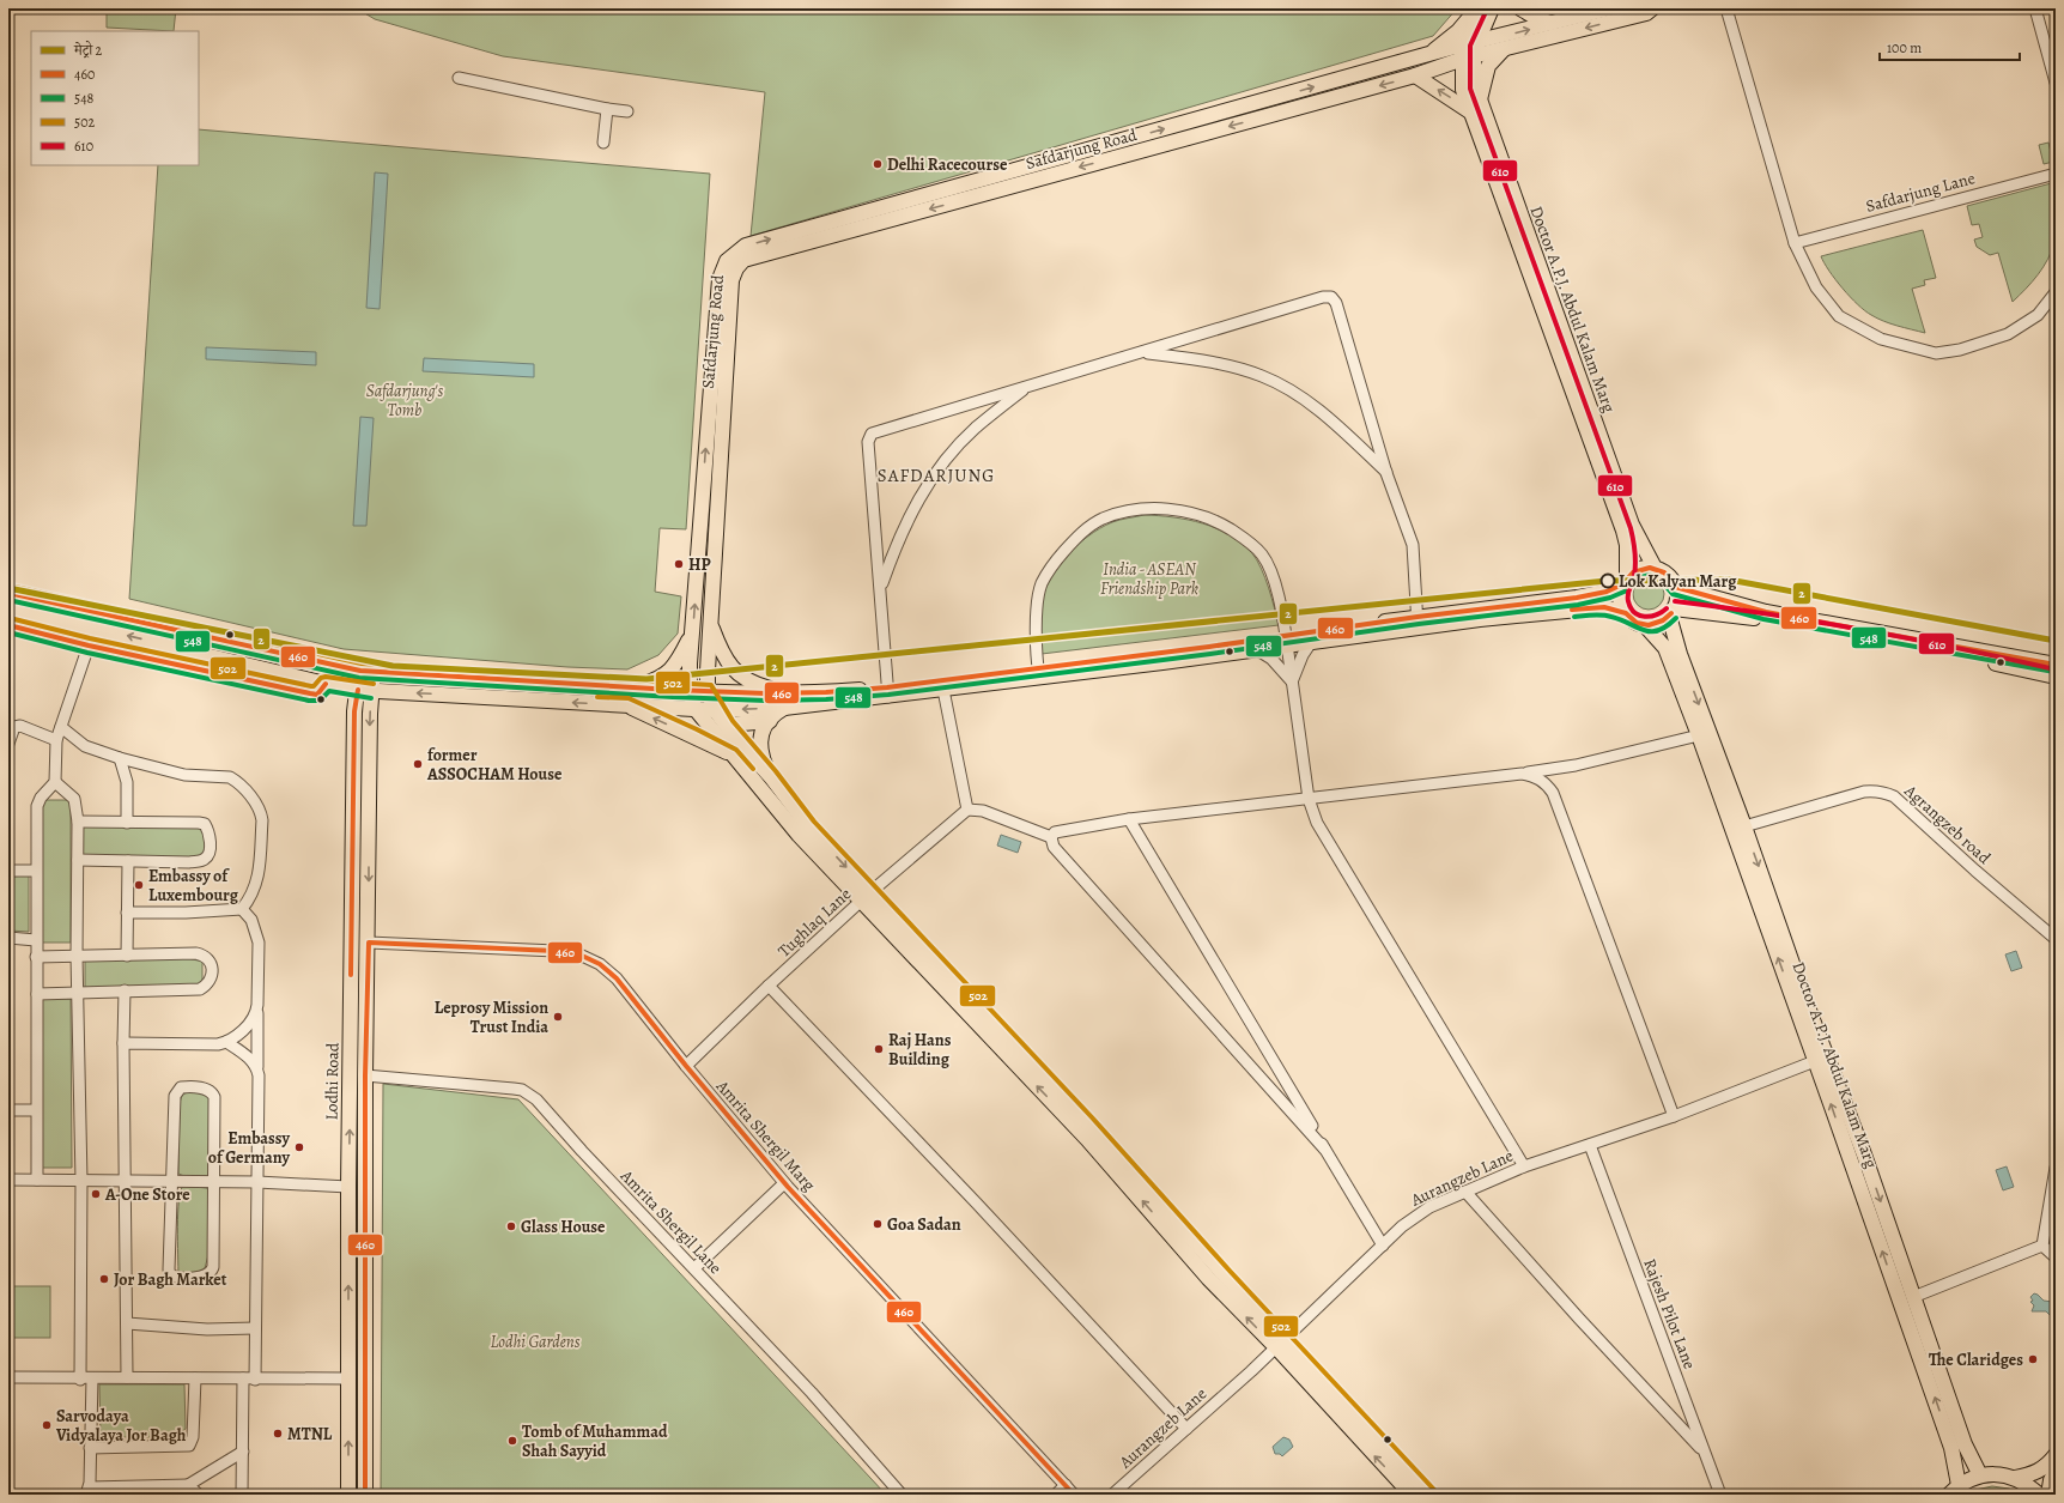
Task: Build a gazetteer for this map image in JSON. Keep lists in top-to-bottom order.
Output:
{
  "streets": {
    "main road": ["Safdarjung Road", "Doctor A.P.J. Abdul Kalam Marg", "Lodhi Road"],
    "street": [
      "Safdarjung Lane",
      "Agrangzeb road",
      "Tughlaq Lane",
      "Amrita Shergil Marg",
      "Aurangzeb Lane",
      "Amrita Shergil Lane",
      "Rajesh Pilot Lane"
    ]
  },
  "crossings": [
    ["Safdarjung Road", "Doctor A.P.J. Abdul Kalam Marg"],
    ["Doctor A.P.J. Abdul Kalam Marg", "Agrangzeb road"],
    ["Doctor A.P.J. Abdul Kalam Marg", "Aurangzeb Lane"],
    ["Tughlaq Lane", "Amrita Shergil Marg"],
    ["Lodhi Road", "Amrita Shergil Marg"],
    ["Lodhi Road", "Amrita Shergil Lane"],
    ["Aurangzeb Lane", "Rajesh Pilot Lane"]
  ],
  "districts": ["SAFDARJUNG"],
  "parks": ["Safdarjung's Tomb", "India - ASEAN Friendship Park", "Lodhi Gardens"],
  "places": [
    "Delhi Racecourse",
    "HP",
    "Lok Kalyan Marg",
    "former ASSOCHAM House",
    "Embassy of Luxembourg",
    "Leprosy Mission Trust India",
    "Raj Hans Building",
    "Embassy of Germany",
    "A-One Store",
    "Goa Sadan",
    "Glass House",
    "Jor Bagh Market",
    "The Claridges",
    "Sarvodaya Vidyalaya Jor Bagh",
    "MTNL",
    "Tomb of Muhammad Shah Sayyid"
  ],
  "lines": [
    "transit line 610",
    "transit line 460",
    "transit line 548",
    "metro line 2",
    "transit line 502"
  ],
  "legend": [
    "मेट्रो 2",
    "460",
    "548",
    "502",
    "610"
  ],
  "scale_bar": "100 m"
}
